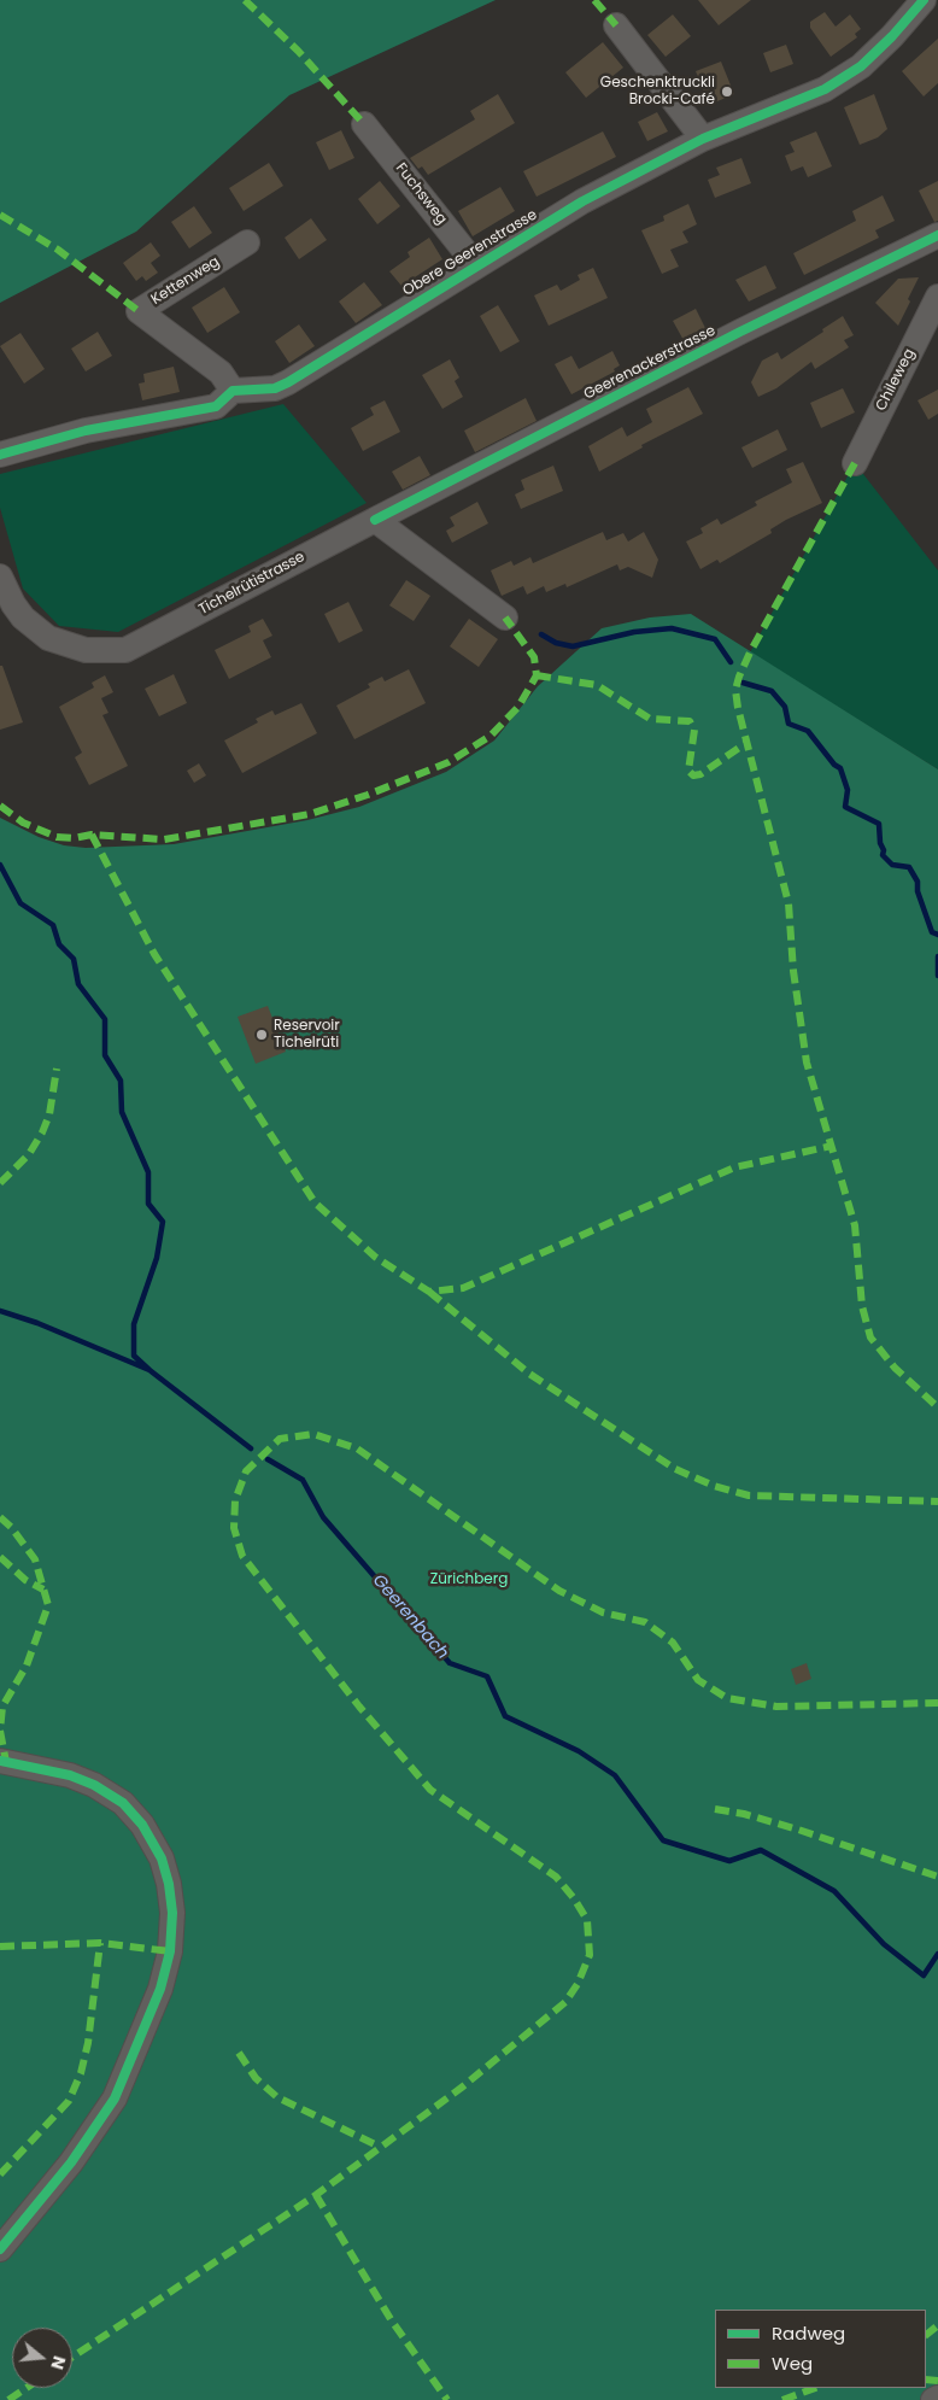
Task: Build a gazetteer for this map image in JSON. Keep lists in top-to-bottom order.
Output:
{
  "streets": {
    "street": [
      "Fuchsweg",
      "Obere Geerenstrasse",
      "Kettenweg",
      "Geerenackerstrasse",
      "Chileweg",
      "Tichelrütistrasse"
    ]
  },
  "crossings": [
    ["Fuchsweg", "Obere Geerenstrasse"],
    ["Obere Geerenstrasse", "Kettenweg"],
    ["Geerenackerstrasse", "Tichelrütistrasse"]
  ],
  "water": ["Geerenbach"],
  "parks": ["Zürichberg"],
  "places": ["Geschenktruckli Brocki-Café", "Reservoir Tichelrüti"],
  "legend": ["Radweg", "Weg"],
  "north": "right"
}
